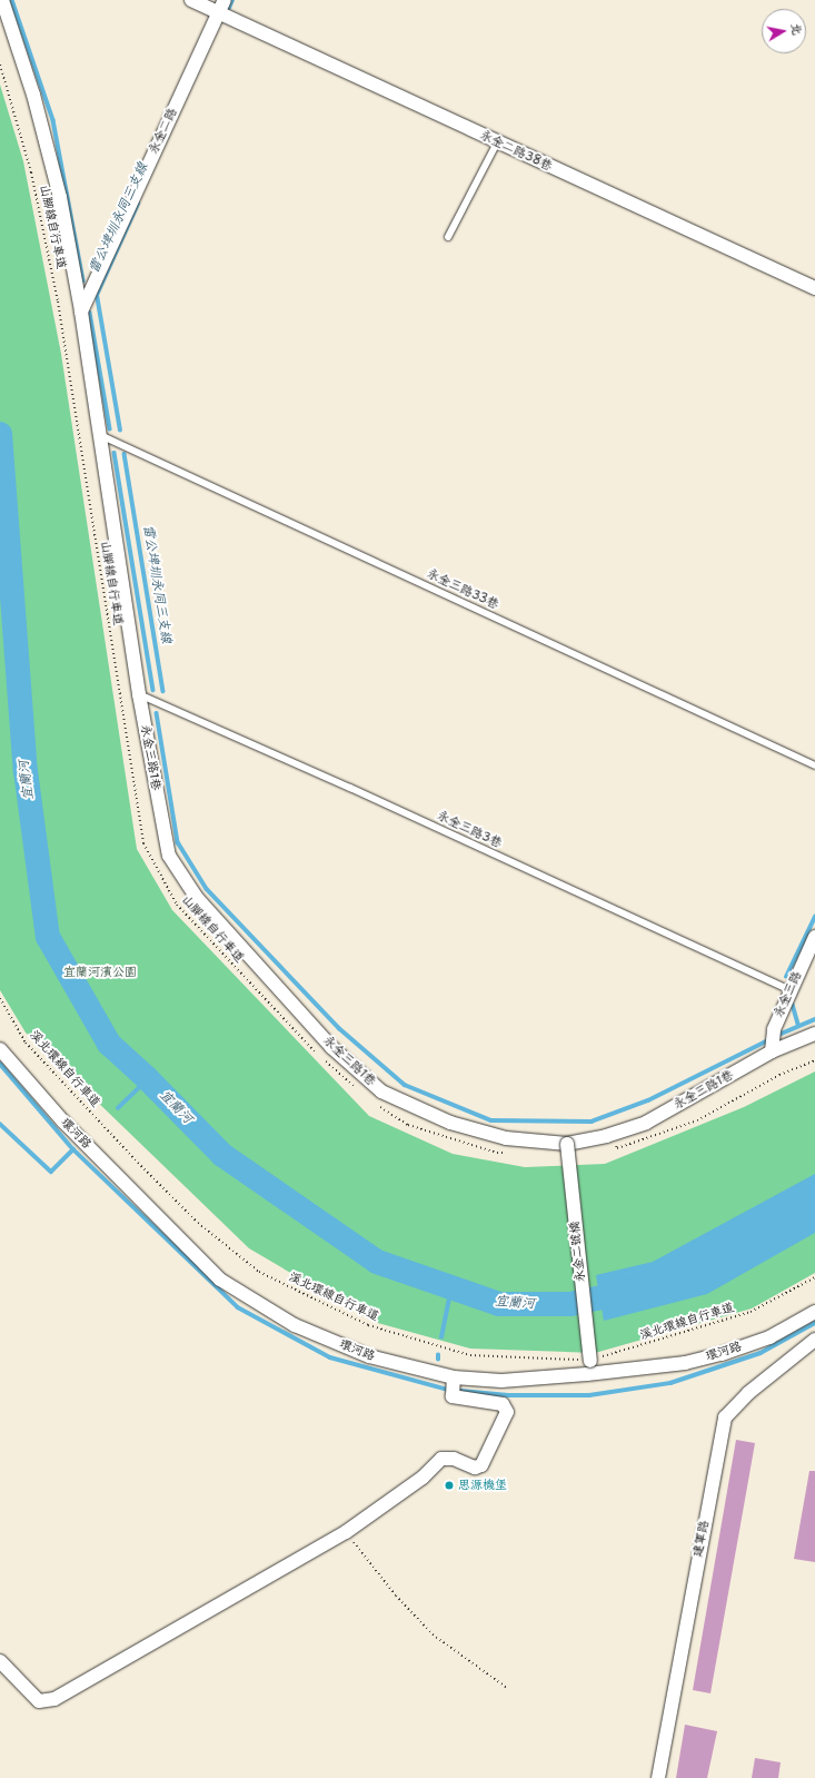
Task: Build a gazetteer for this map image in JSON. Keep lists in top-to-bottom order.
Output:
{
  "streets": {
    "street": [
      "永金二路",
      "永金二路38巷",
      "永金三路1巷",
      "永金三路",
      "環河路",
      "永金二號橋",
      "建軍路"
    ],
    "lane": ["永金三路33巷", "永金三路3巷"],
    "path": ["山腳線自行車道", "溪北環線自行車道"]
  },
  "crossings": [
    ["永金二路", "永金二路38巷"],
    ["永金二路", "永金三路1巷"],
    ["永金三路33巷", "永金三路1巷"],
    ["永金三路1巷", "永金三路3巷"],
    ["永金三路1巷", "永金三路"],
    ["永金三路1巷", "永金二號橋"],
    ["永金三路3巷", "永金三路"],
    ["溪北環線自行車道", "永金二號橋"],
    ["環河路", "永金二號橋"]
  ],
  "water": ["雷公埤圳永同三支線", "宜蘭河"],
  "parks": ["宜蘭河濱公園"],
  "places": ["思源機堡"],
  "north": "right"
}
